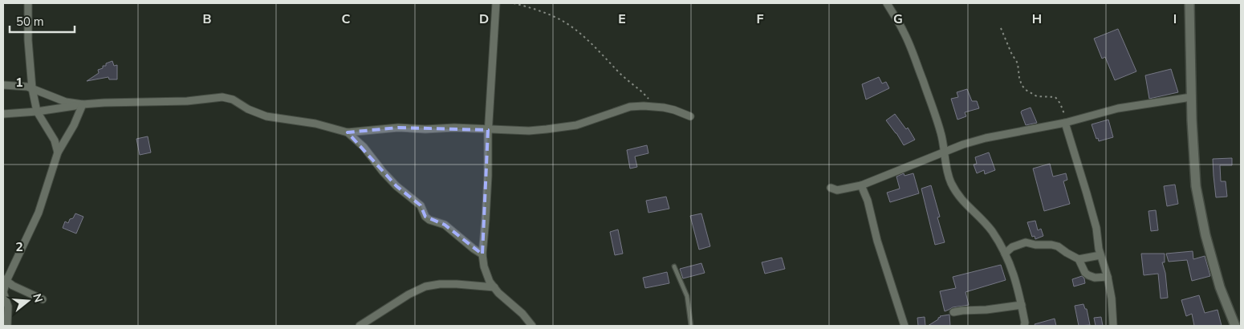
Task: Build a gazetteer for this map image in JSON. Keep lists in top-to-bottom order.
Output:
{
  "scale_bar": "50 m",
  "north": "right",
  "grid": {
    "columns": [
      "B",
      "C",
      "D",
      "E",
      "F",
      "G",
      "H",
      "I"
    ],
    "rows": ["1", "2"]
  }
}
